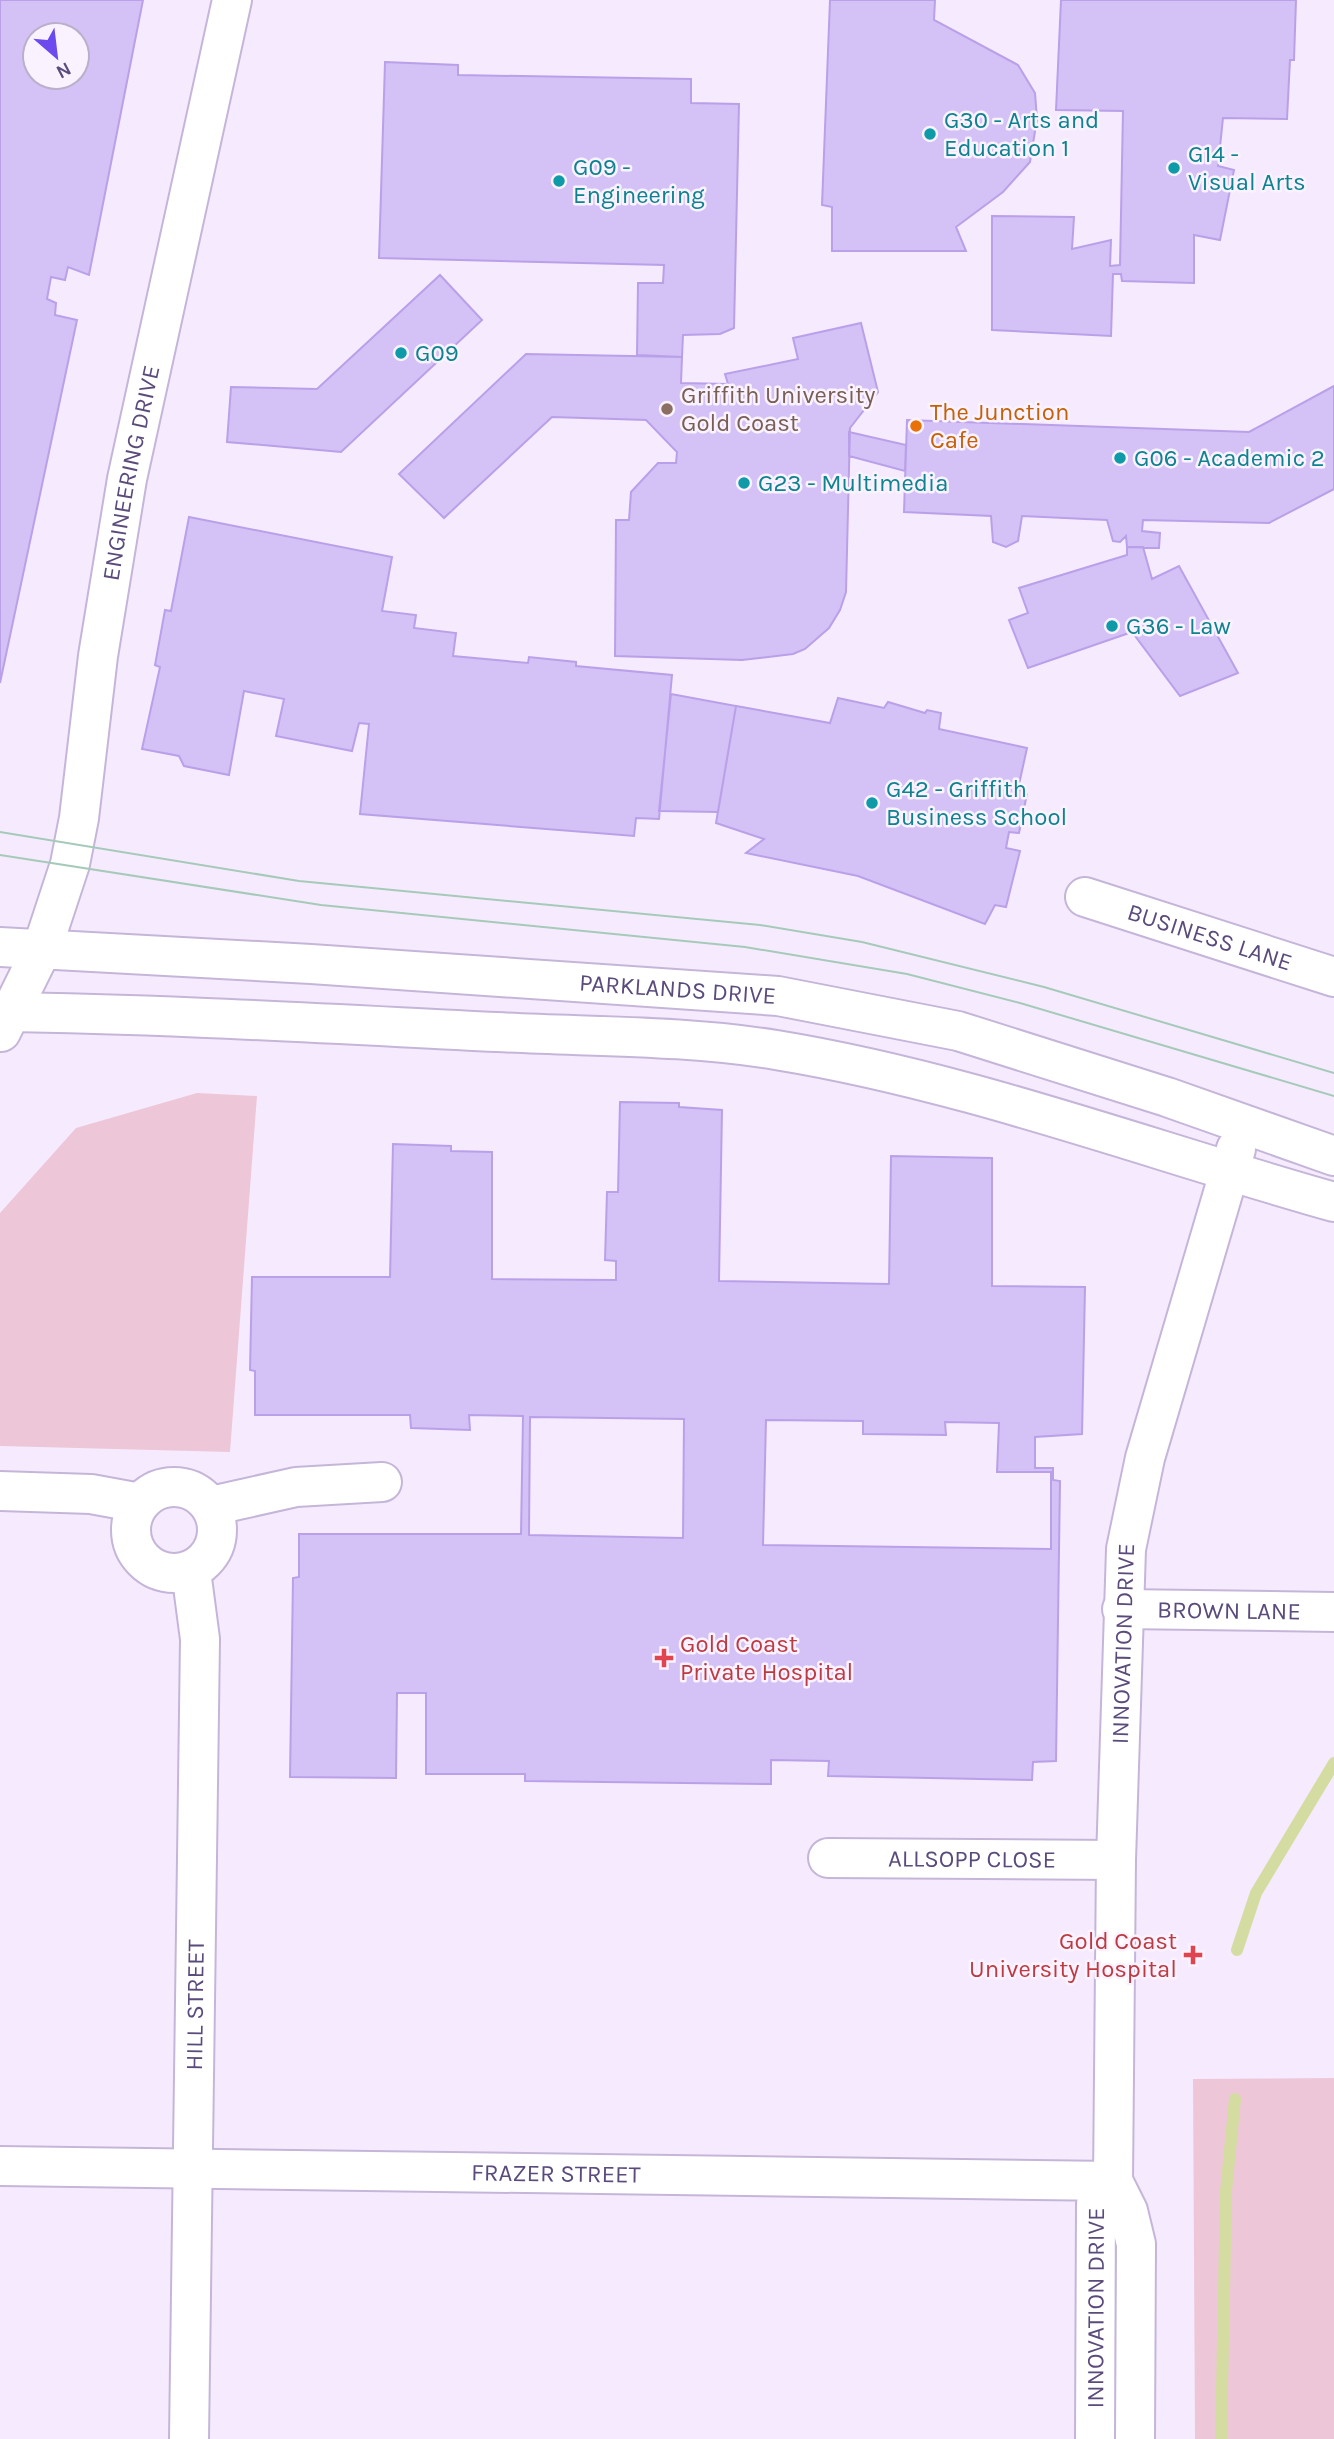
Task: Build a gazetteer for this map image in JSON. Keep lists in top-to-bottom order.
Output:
{
  "streets": {
    "street": [
      "ENGINEERING DRIVE",
      "BUSINESS LANE",
      "PARKLANDS DRIVE",
      "BROWN LANE",
      "INNOVATION DRIVE",
      "ALLSOPP CLOSE",
      "HILL STREET",
      "FRAZER STREET"
    ]
  },
  "crossings": [
    ["ENGINEERING DRIVE", "PARKLANDS DRIVE"],
    ["PARKLANDS DRIVE", "INNOVATION DRIVE"],
    ["BROWN LANE", "INNOVATION DRIVE"],
    ["INNOVATION DRIVE", "ALLSOPP CLOSE"],
    ["INNOVATION DRIVE", "FRAZER STREET"],
    ["HILL STREET", "FRAZER STREET"]
  ],
  "places": {
    "other": [
      "G30 - Arts and Education 1",
      "G14 - Visual Arts",
      "G09 - Engineering",
      "G09",
      "Griffith University Gold Coast",
      "The Junction Cafe",
      "G06 - Academic 2",
      "G23 - Multimedia",
      "G36 - Law",
      "G42 - Griffith Business School"
    ],
    "health": ["Gold Coast Private Hospital", "Gold Coast University Hospital"]
  },
  "north": "bottom right"
}
